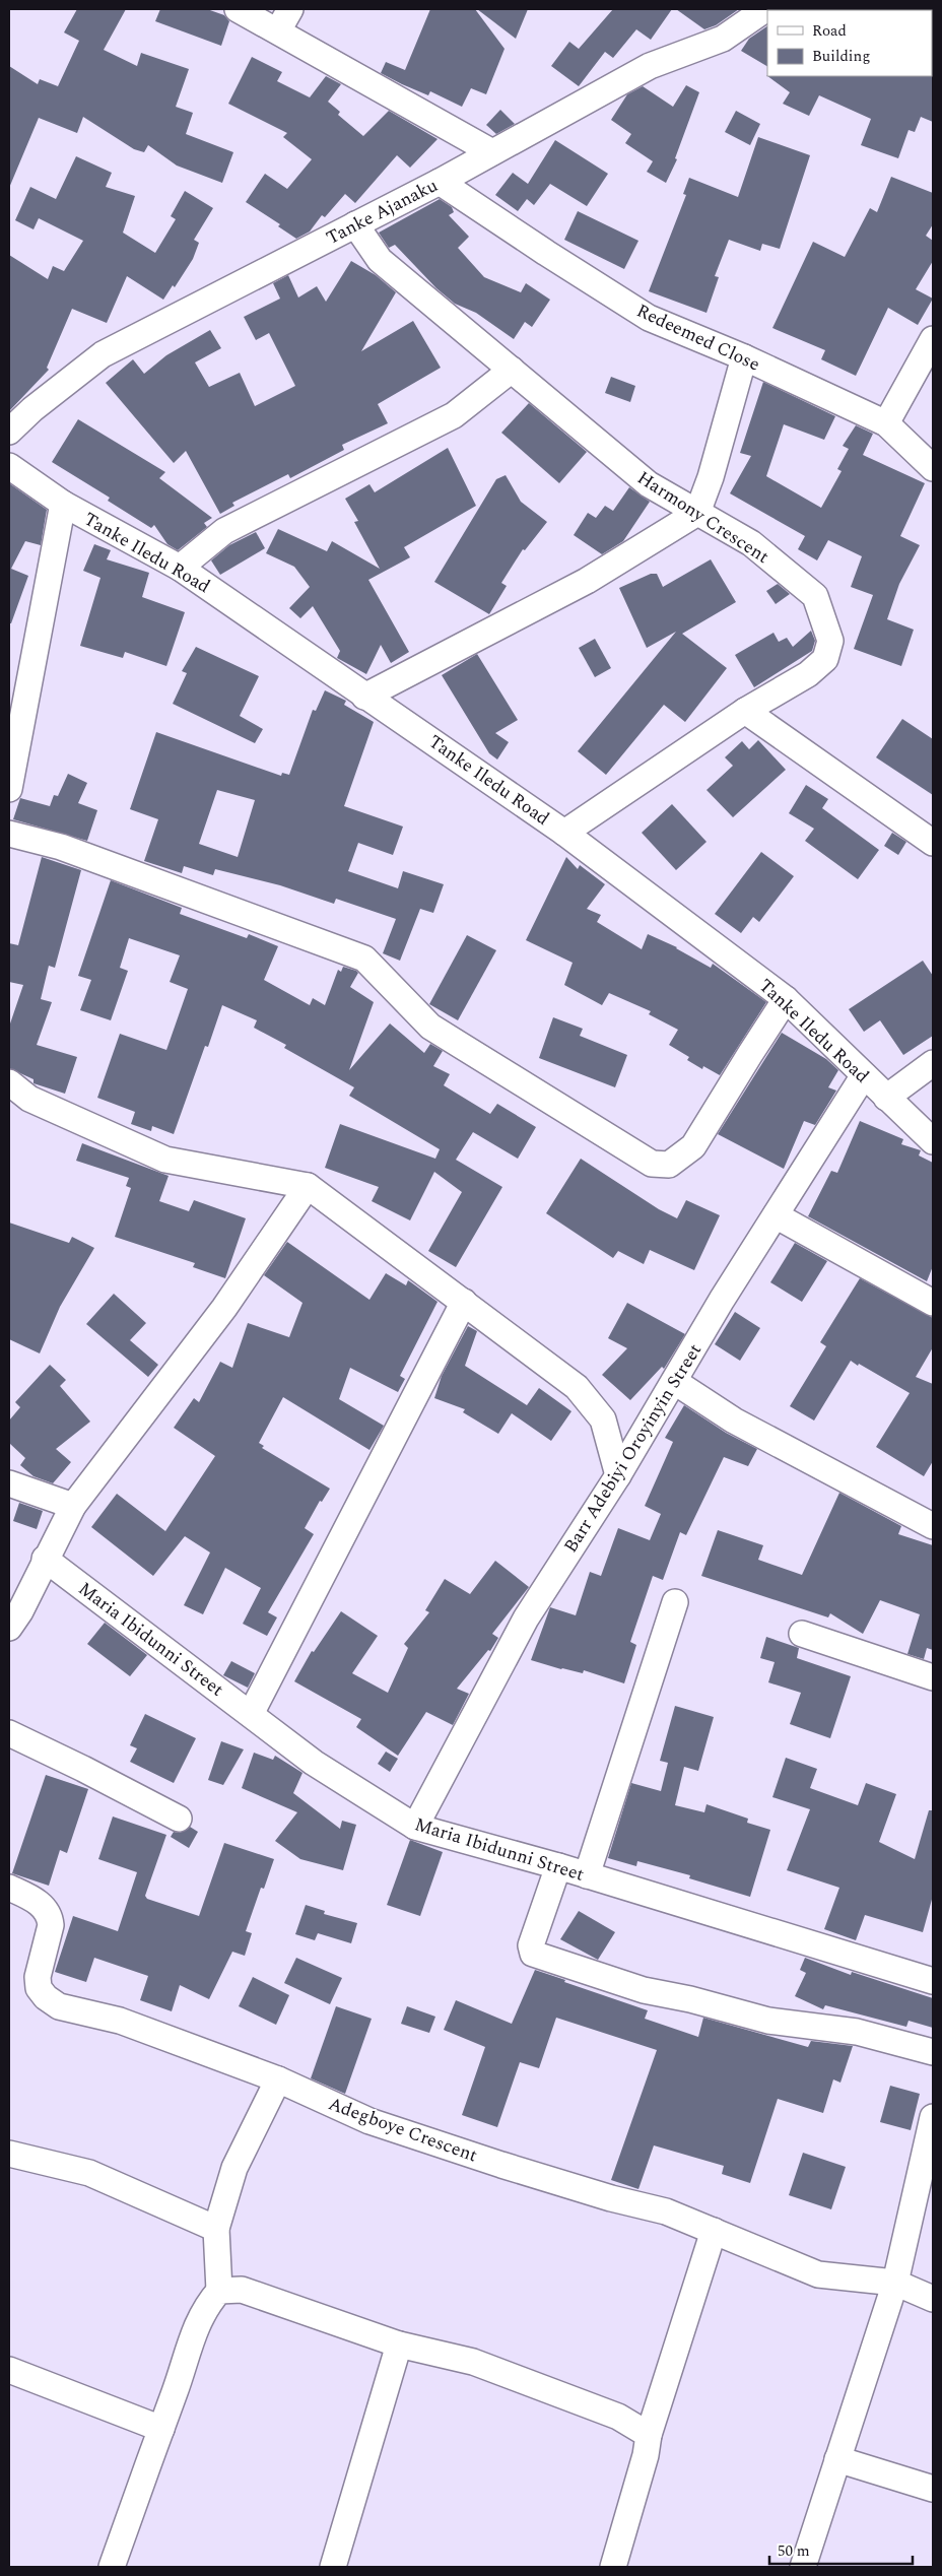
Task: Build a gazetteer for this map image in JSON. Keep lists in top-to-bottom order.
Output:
{
  "streets": {
    "street": [
      "Tanke Ajanaku",
      "Redeemed Close",
      "Harmony Crescent",
      "Tanke Iledu Road",
      "Barr Adebiyi Oroyinyin Street",
      "Maria Ibidunni Street",
      "Adegboye Crescent"
    ]
  },
  "crossings": [
    ["Tanke Ajanaku", "Redeemed Close"],
    ["Tanke Ajanaku", "Harmony Crescent"],
    ["Harmony Crescent", "Tanke Iledu Road"],
    ["Tanke Iledu Road", "Barr Adebiyi Oroyinyin Street"],
    ["Barr Adebiyi Oroyinyin Street", "Maria Ibidunni Street"]
  ],
  "legend": ["Road", "Building"],
  "scale_bar": "50 m"
}
